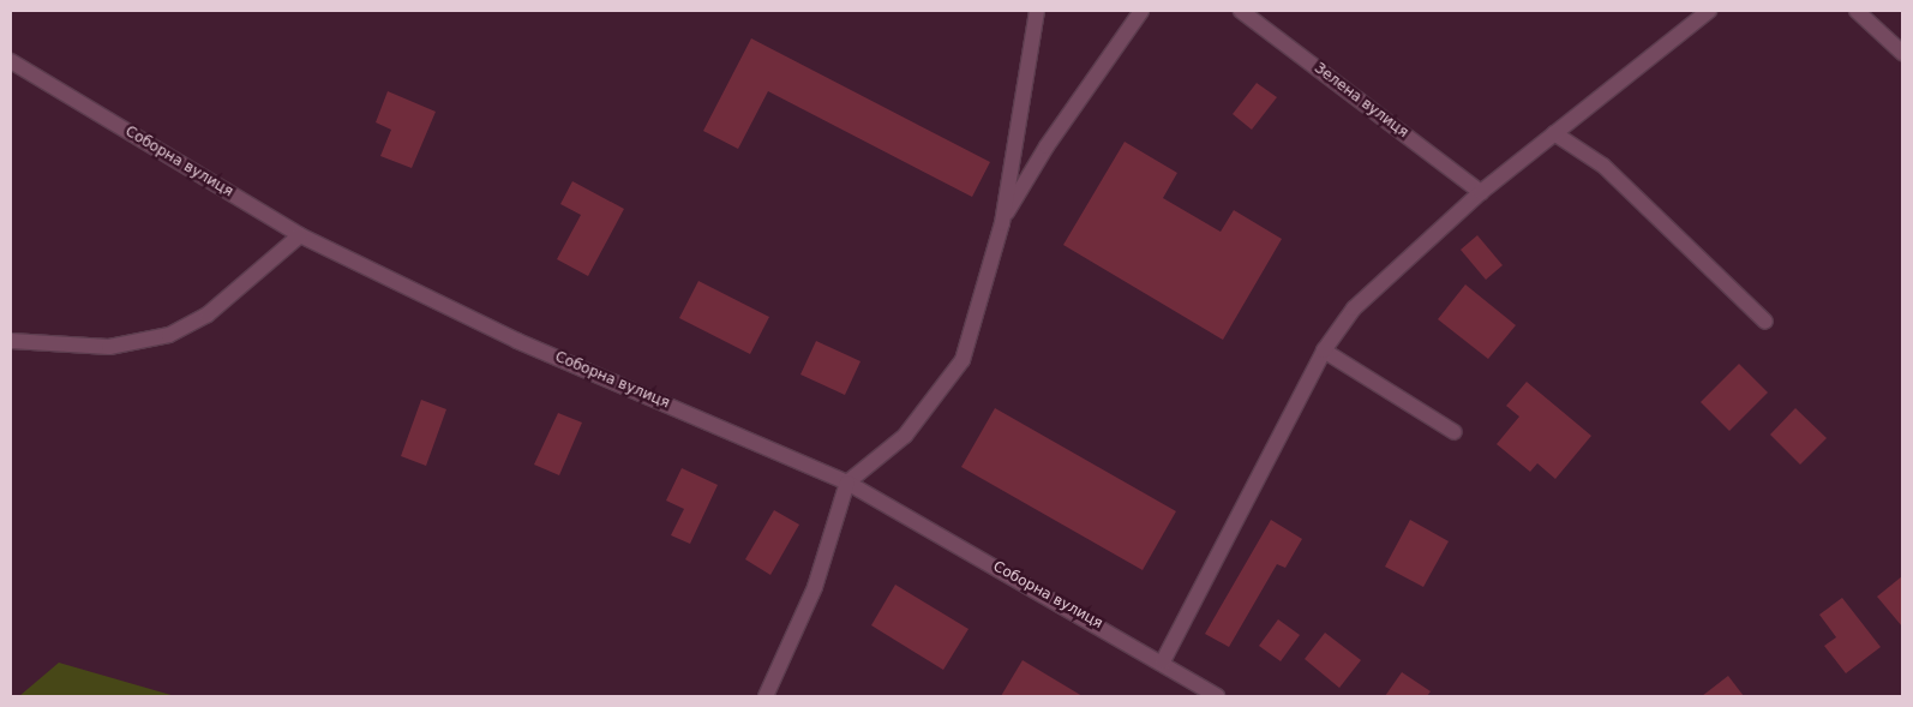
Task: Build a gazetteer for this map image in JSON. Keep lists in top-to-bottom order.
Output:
{
  "streets": {
    "street": ["Зелена вулиця", "Соборна вулиця"]
  }
}
